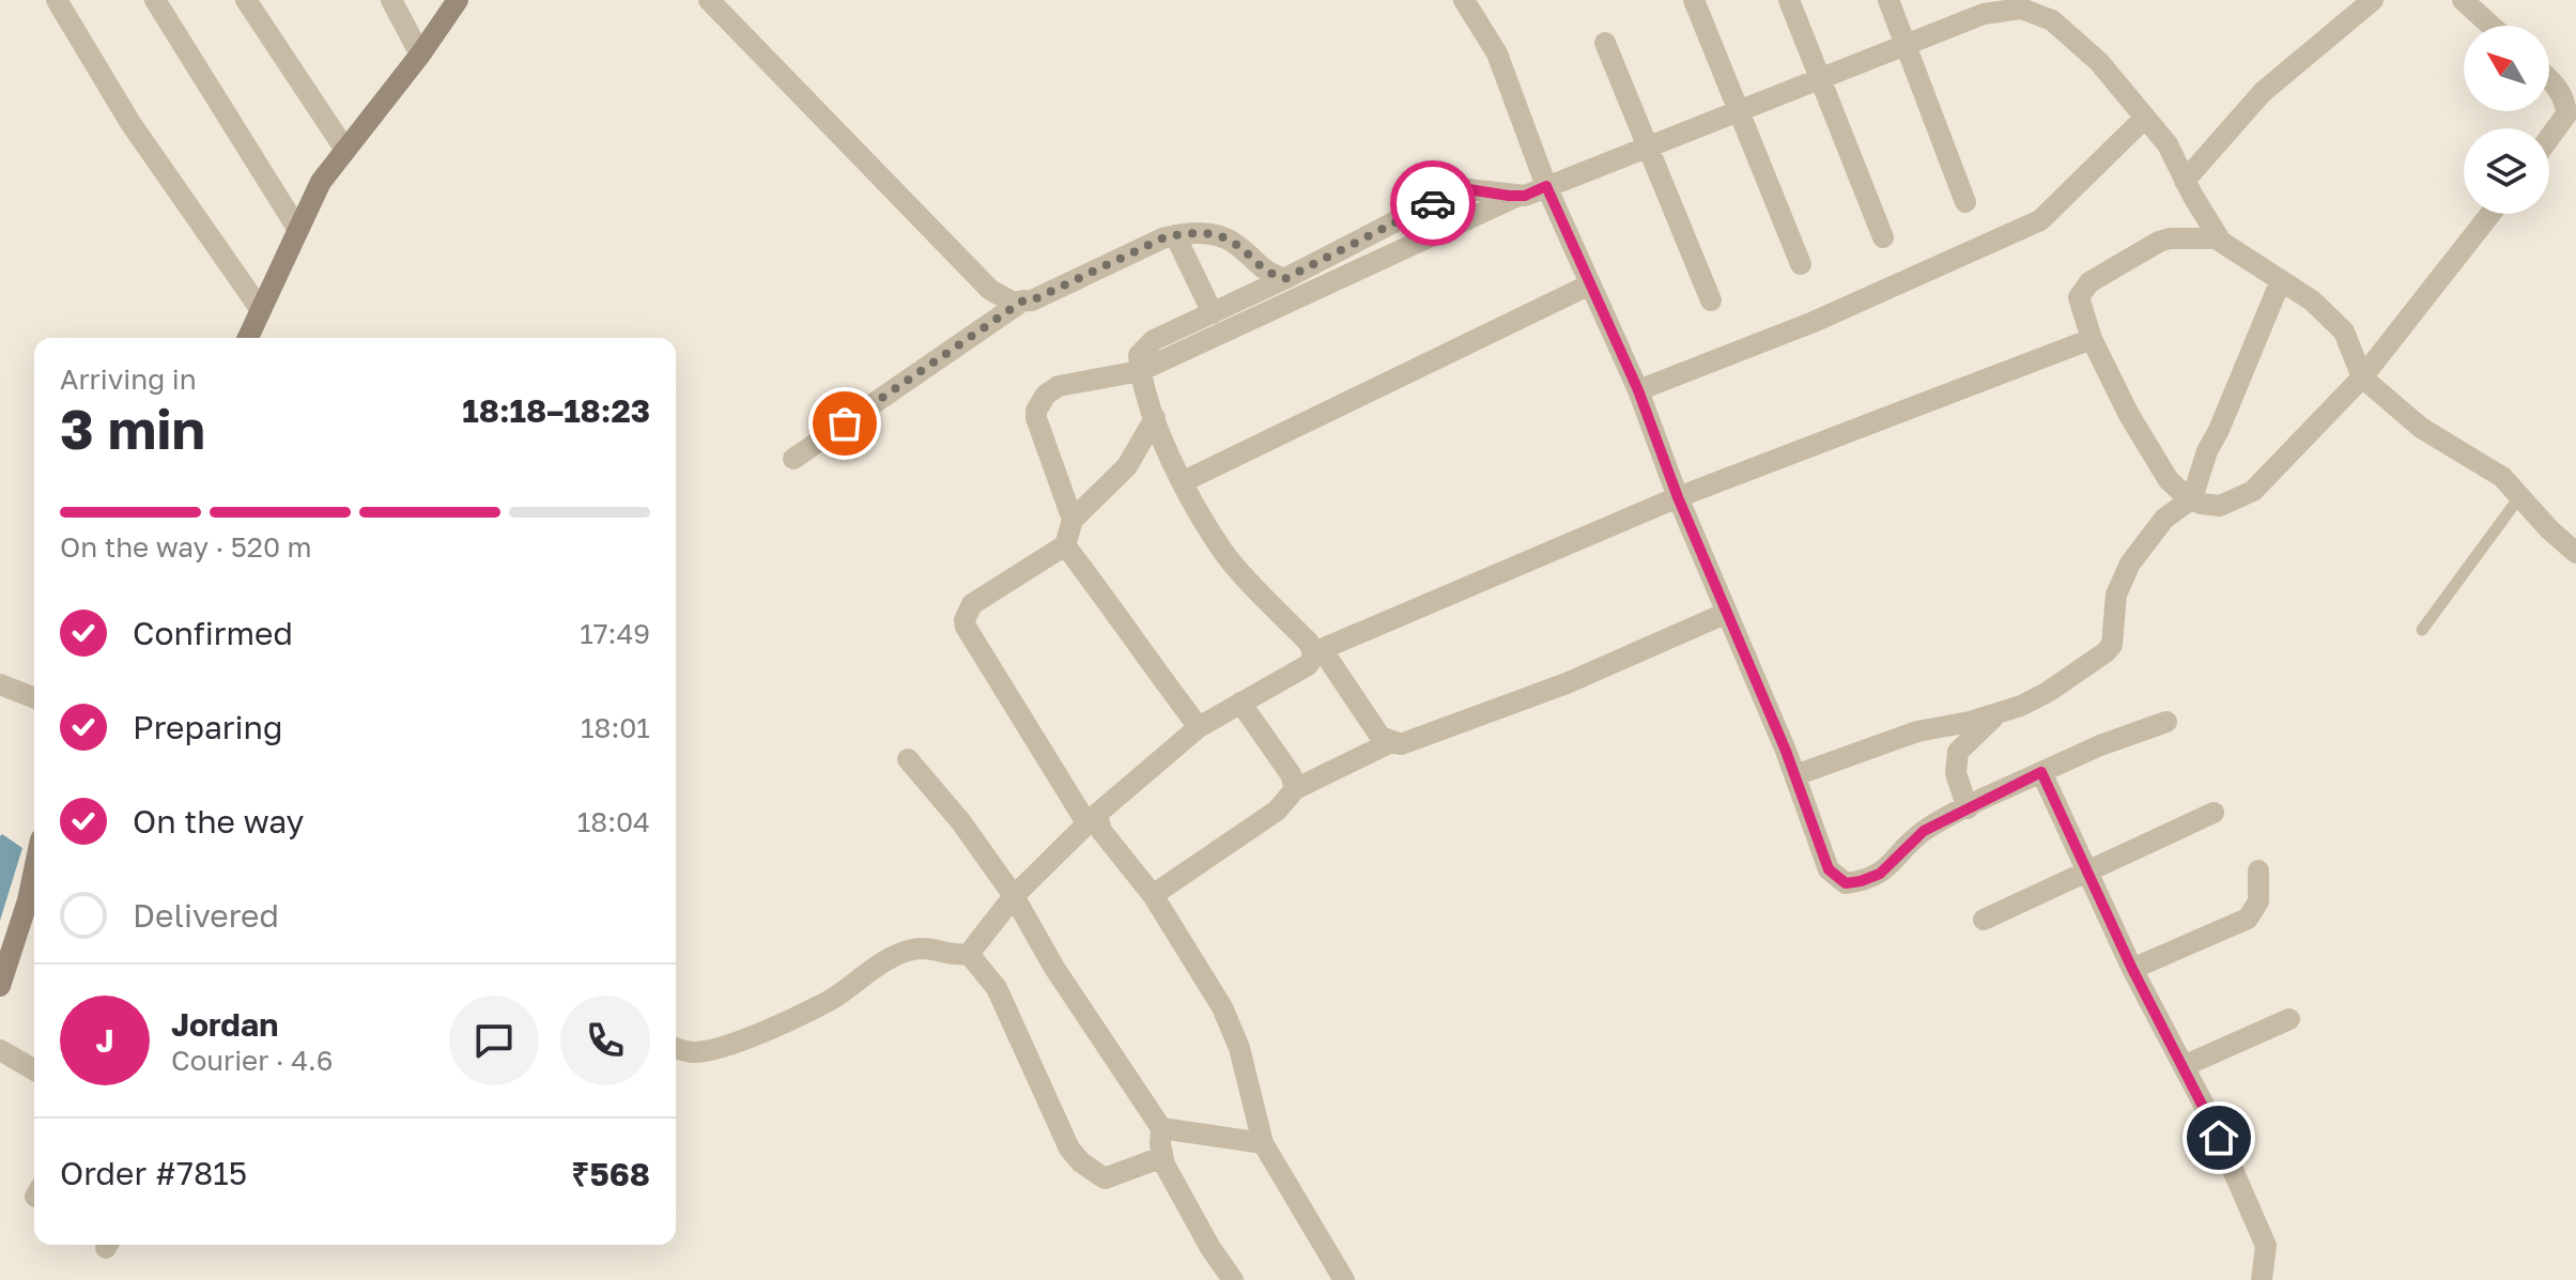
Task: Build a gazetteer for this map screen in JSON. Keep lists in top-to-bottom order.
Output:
{
  "north": "top left",
  "page": {
    "heading": ["3 min", "Arriving in", "18:18–18:23"],
    "panel": [
      "Jordan",
      "Courier · 4.6",
      "Order #7815",
      "₹568"
    ],
    "bar": "On the way · 520 m",
    "list": [
      ["Confirmed", "17:49"],
      ["Preparing", "18:01"],
      ["On the way", "18:04"],
      "Delivered"
    ],
    "round": "J"
  }
}
